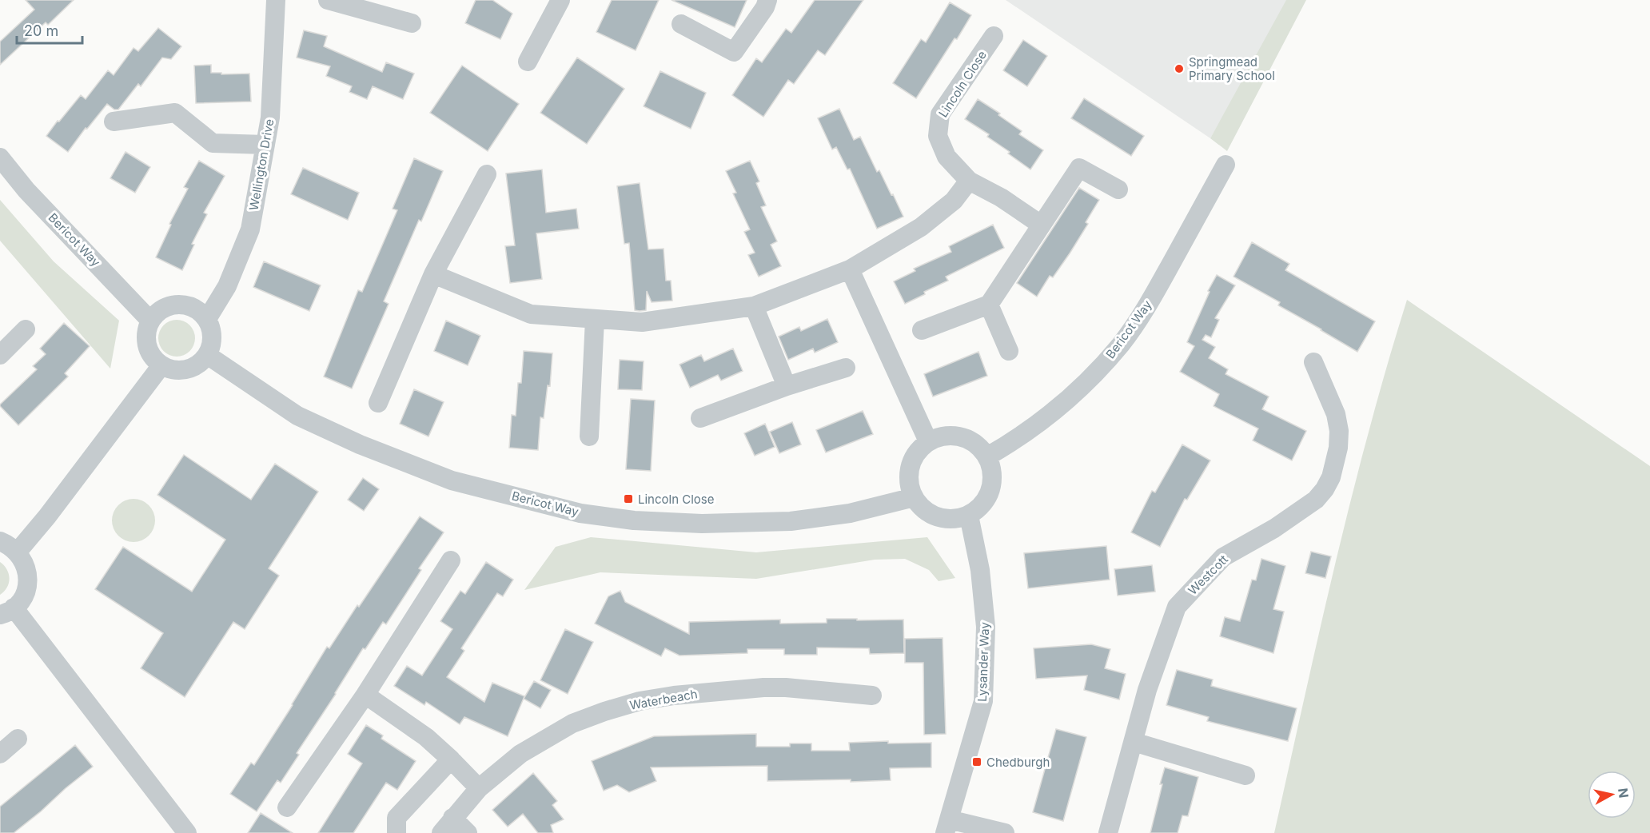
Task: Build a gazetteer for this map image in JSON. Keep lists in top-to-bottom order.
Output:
{
  "streets": {
    "street": [
      "Lincoln Close",
      "Wellington Drive",
      "Bericot Way",
      "Westcott",
      "Lysander Way",
      "Waterbeach"
    ]
  },
  "crossings": [
    ["Wellington Drive", "Bericot Way"],
    ["Bericot Way", "Lysander Way"]
  ],
  "places": {
    "other": ["Springmead Primary School"],
    "transit": ["Lincoln Close", "Chedburgh"]
  },
  "scale_bar": "20 m",
  "north": "right"
}
